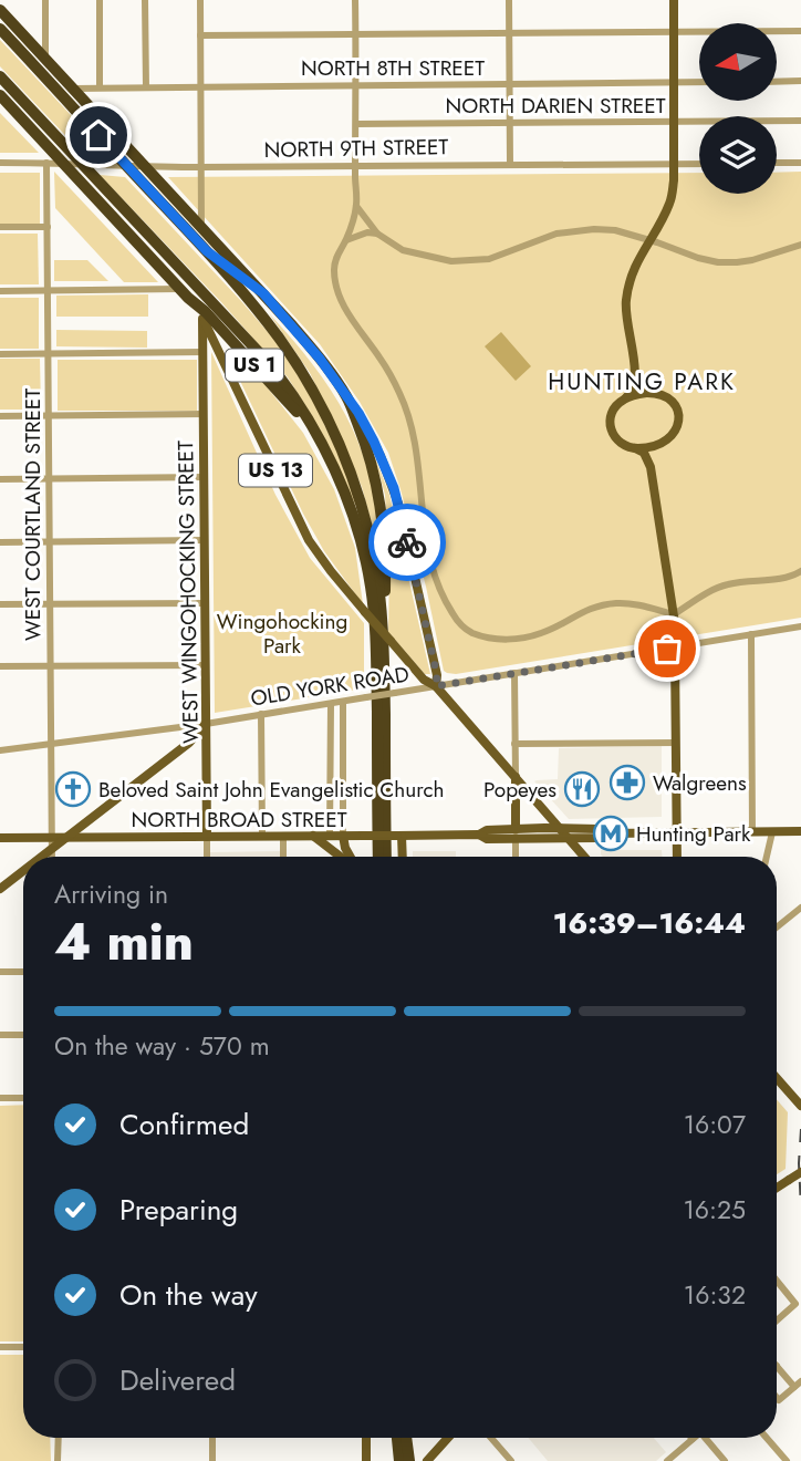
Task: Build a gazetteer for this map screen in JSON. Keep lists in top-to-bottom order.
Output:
{
  "streets": {
    "highway": ["US 1"],
    "main road": ["US 13", "WEST WINGOHOCKING STREET", "NORTH BROAD STREET"],
    "street": [
      "NORTH 8TH STREET",
      "NORTH DARIEN STREET",
      "NORTH 9TH STREET",
      "WEST COURTLAND STREET",
      "OLD YORK ROAD"
    ]
  },
  "crossings": [
    ["NORTH 8TH STREET", "US 1"],
    ["NORTH 9TH STREET", "US 1"],
    ["NORTH 9TH STREET", "WEST COURTLAND STREET"],
    ["US 1", "US 13"],
    ["US 13", "WEST WINGOHOCKING STREET"],
    ["US 13", "OLD YORK ROAD"],
    ["US 13", "NORTH BROAD STREET"],
    ["WEST COURTLAND STREET", "OLD YORK ROAD"],
    ["WEST WINGOHOCKING STREET", "OLD YORK ROAD"],
    ["WEST WINGOHOCKING STREET", "NORTH BROAD STREET"]
  ],
  "districts": ["HUNTING PARK"],
  "parks": ["Wingohocking Park"],
  "places": {
    "pharmacy": ["Walgreens"],
    "church": ["Beloved Saint John Evangelistic Church"],
    "restaurant": ["Popeyes"],
    "metro station": ["Hunting Park"]
  },
  "north": "left",
  "page": {
    "heading": ["4 min", "Arriving in", "16:39–16:44"],
    "bar": "On the way · 570 m",
    "list": [
      ["Confirmed", "16:07"],
      ["Preparing", "16:25"],
      ["On the way", "16:32"],
      "Delivered"
    ]
  }
}
